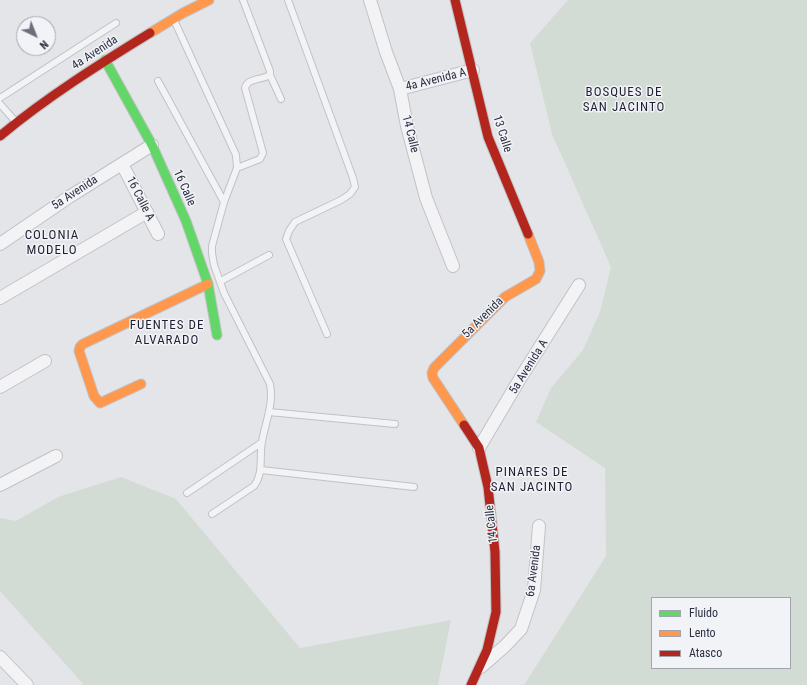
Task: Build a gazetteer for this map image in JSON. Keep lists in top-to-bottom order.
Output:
{
  "streets": {
    "street": [
      "4a Avenida",
      "4a Avenida A",
      "14 Calle",
      "13 Calle",
      "16 Calle",
      "5a Avenida",
      "16 Calle A",
      "5a Avenida A",
      "6a Avenida"
    ]
  },
  "crossings": [
    ["4a Avenida", "16 Calle"],
    ["4a Avenida A", "14 Calle"],
    ["4a Avenida A", "13 Calle"],
    ["14 Calle", "5a Avenida"],
    ["14 Calle", "5a Avenida A"],
    ["14 Calle", "6a Avenida"],
    ["13 Calle", "5a Avenida"],
    ["16 Calle", "5a Avenida"],
    ["5a Avenida", "16 Calle A"]
  ],
  "districts": [
    "BOSQUES DE SAN JACINTO",
    "COLONIA MODELO",
    "FUENTES DE ALVARADO",
    "PINARES DE SAN JACINTO"
  ],
  "legend": ["Fluido", "Lento", "Atasco"],
  "north": "bottom right"
}
